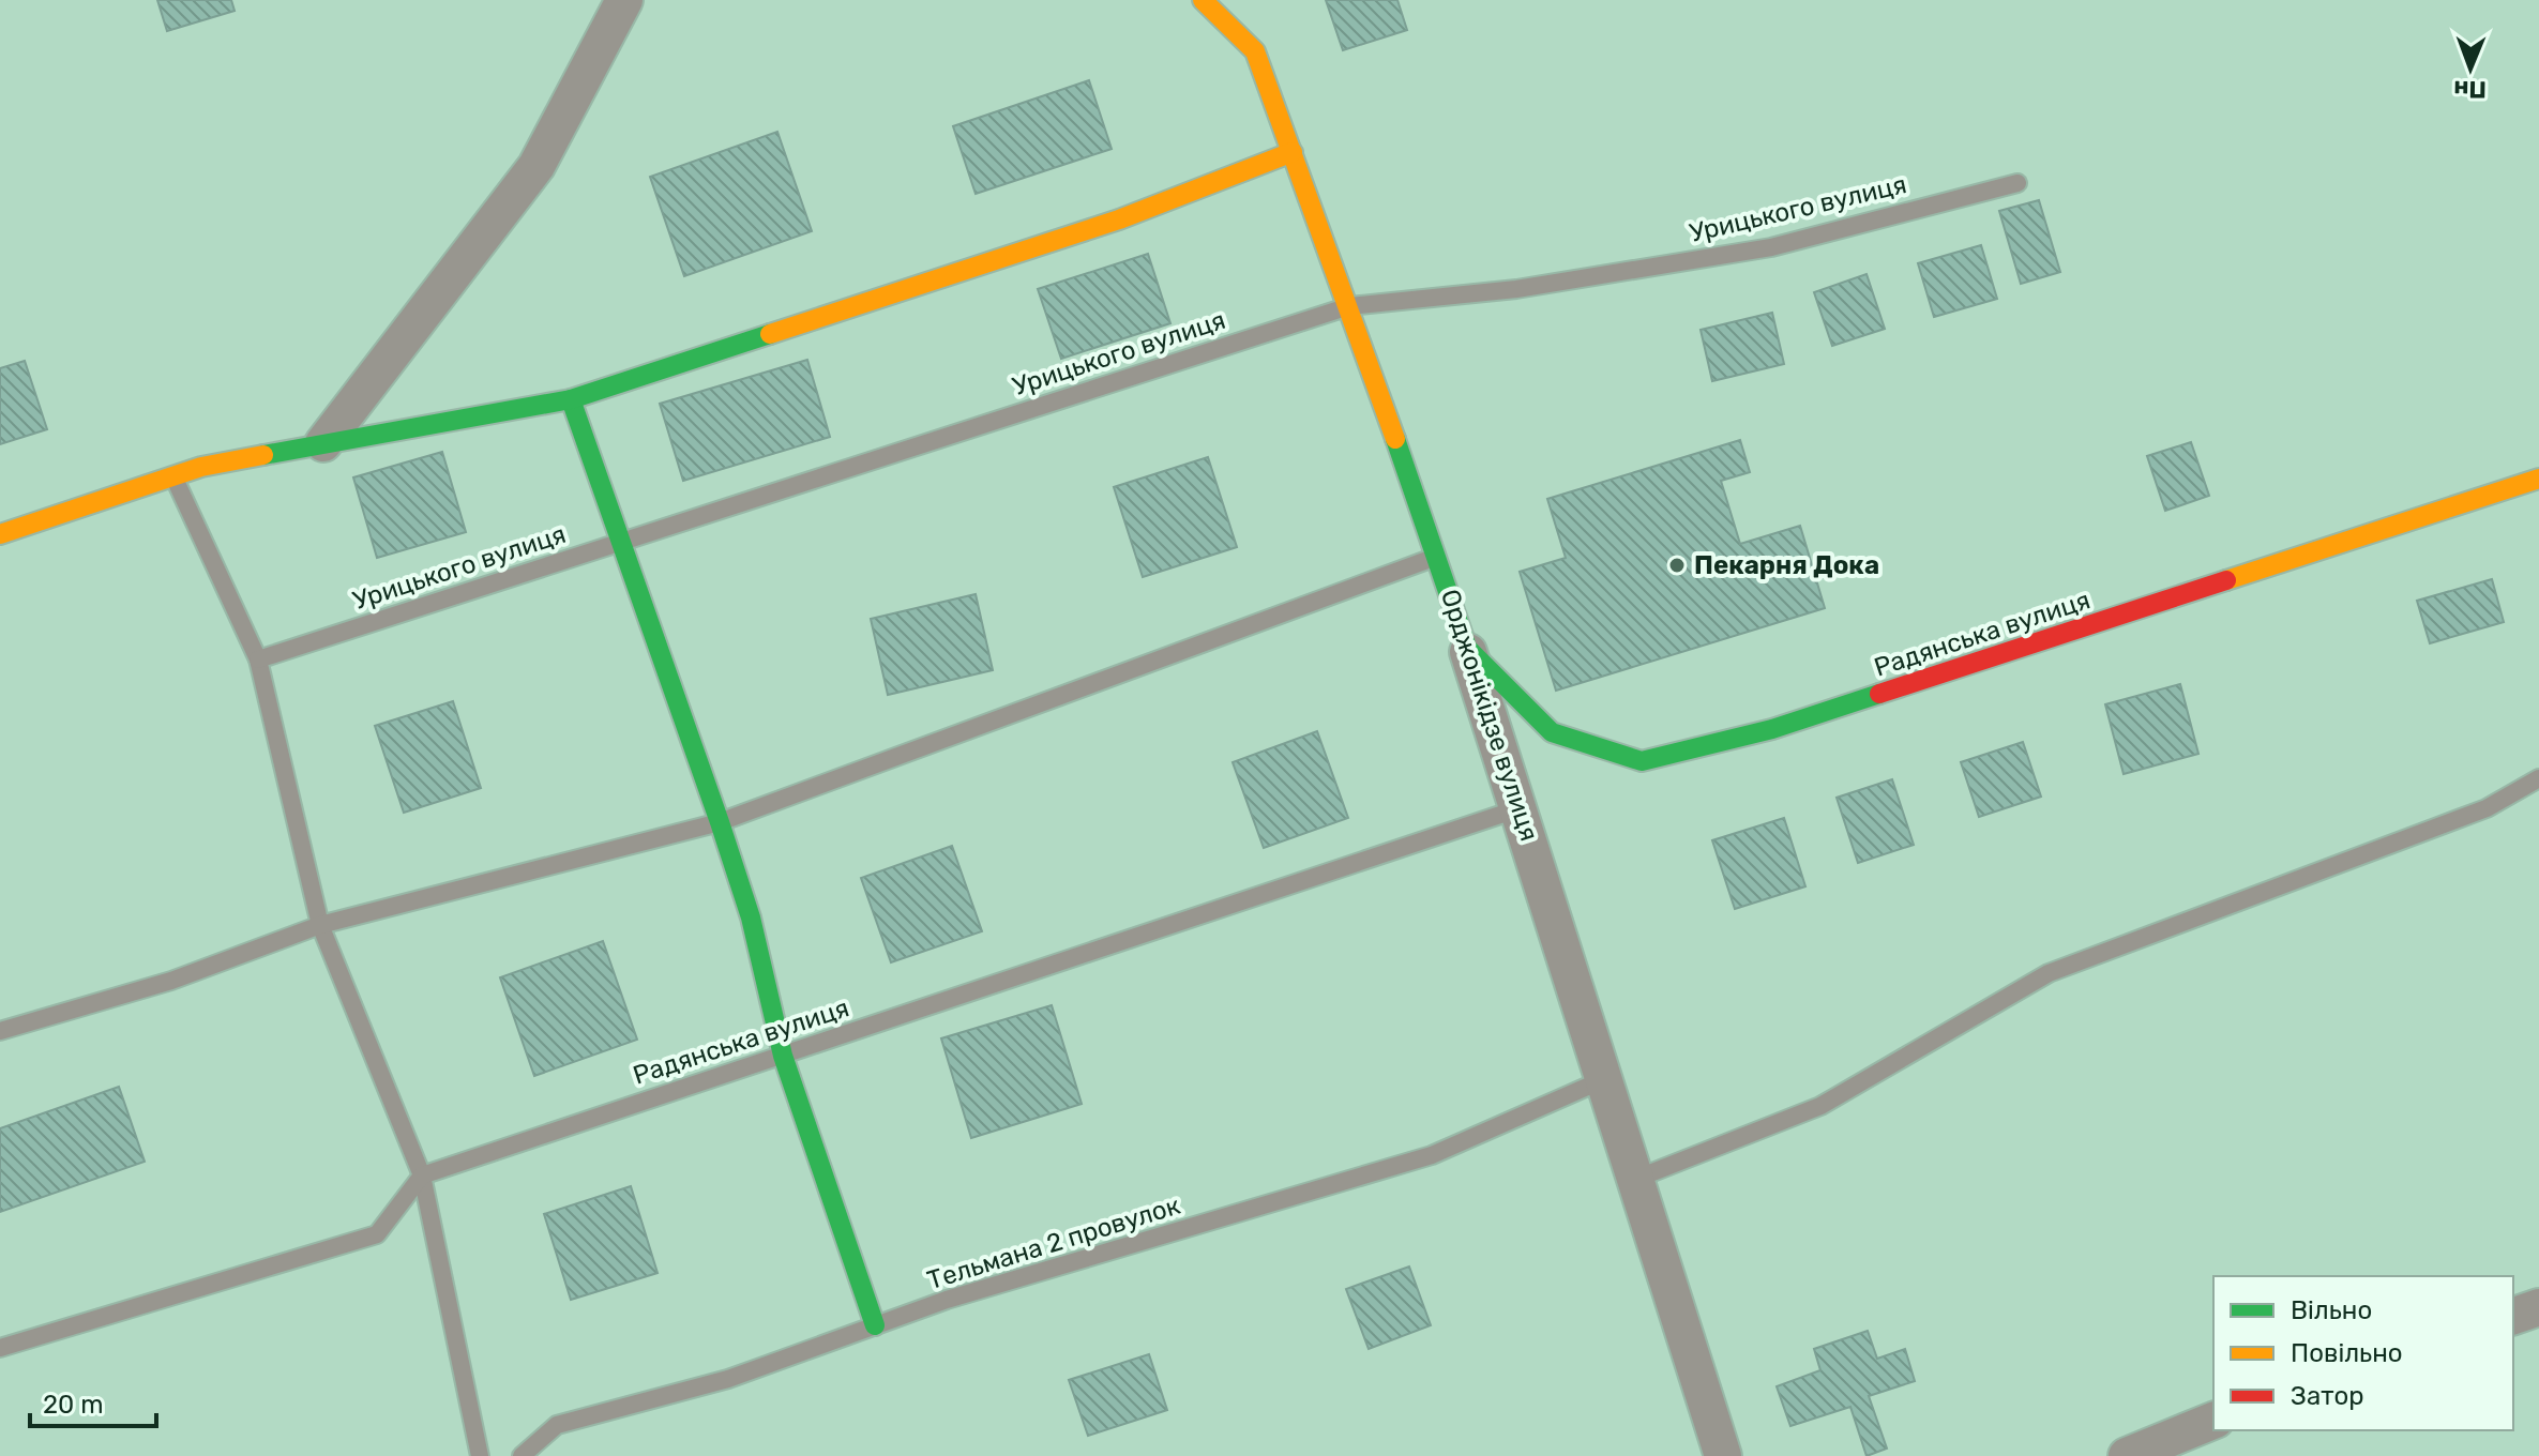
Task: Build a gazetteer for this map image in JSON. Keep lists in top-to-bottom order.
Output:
{
  "streets": {
    "street": ["Радянська вулиця", "Орджонікідзе вулиця"],
    "lane": ["Урицького вулиця", "Тельмана 2 провулок"]
  },
  "crossings": [
    ["Урицького вулиця", "Орджонікідзе вулиця"],
    ["Радянська вулиця", "Орджонікідзе вулиця"],
    ["Орджонікідзе вулиця", "Тельмана 2 провулок"]
  ],
  "places": ["Пекарня Дока"],
  "legend": ["Вільно", "Повільно", "Затор"],
  "scale_bar": "20 m",
  "north": "bottom"
}
